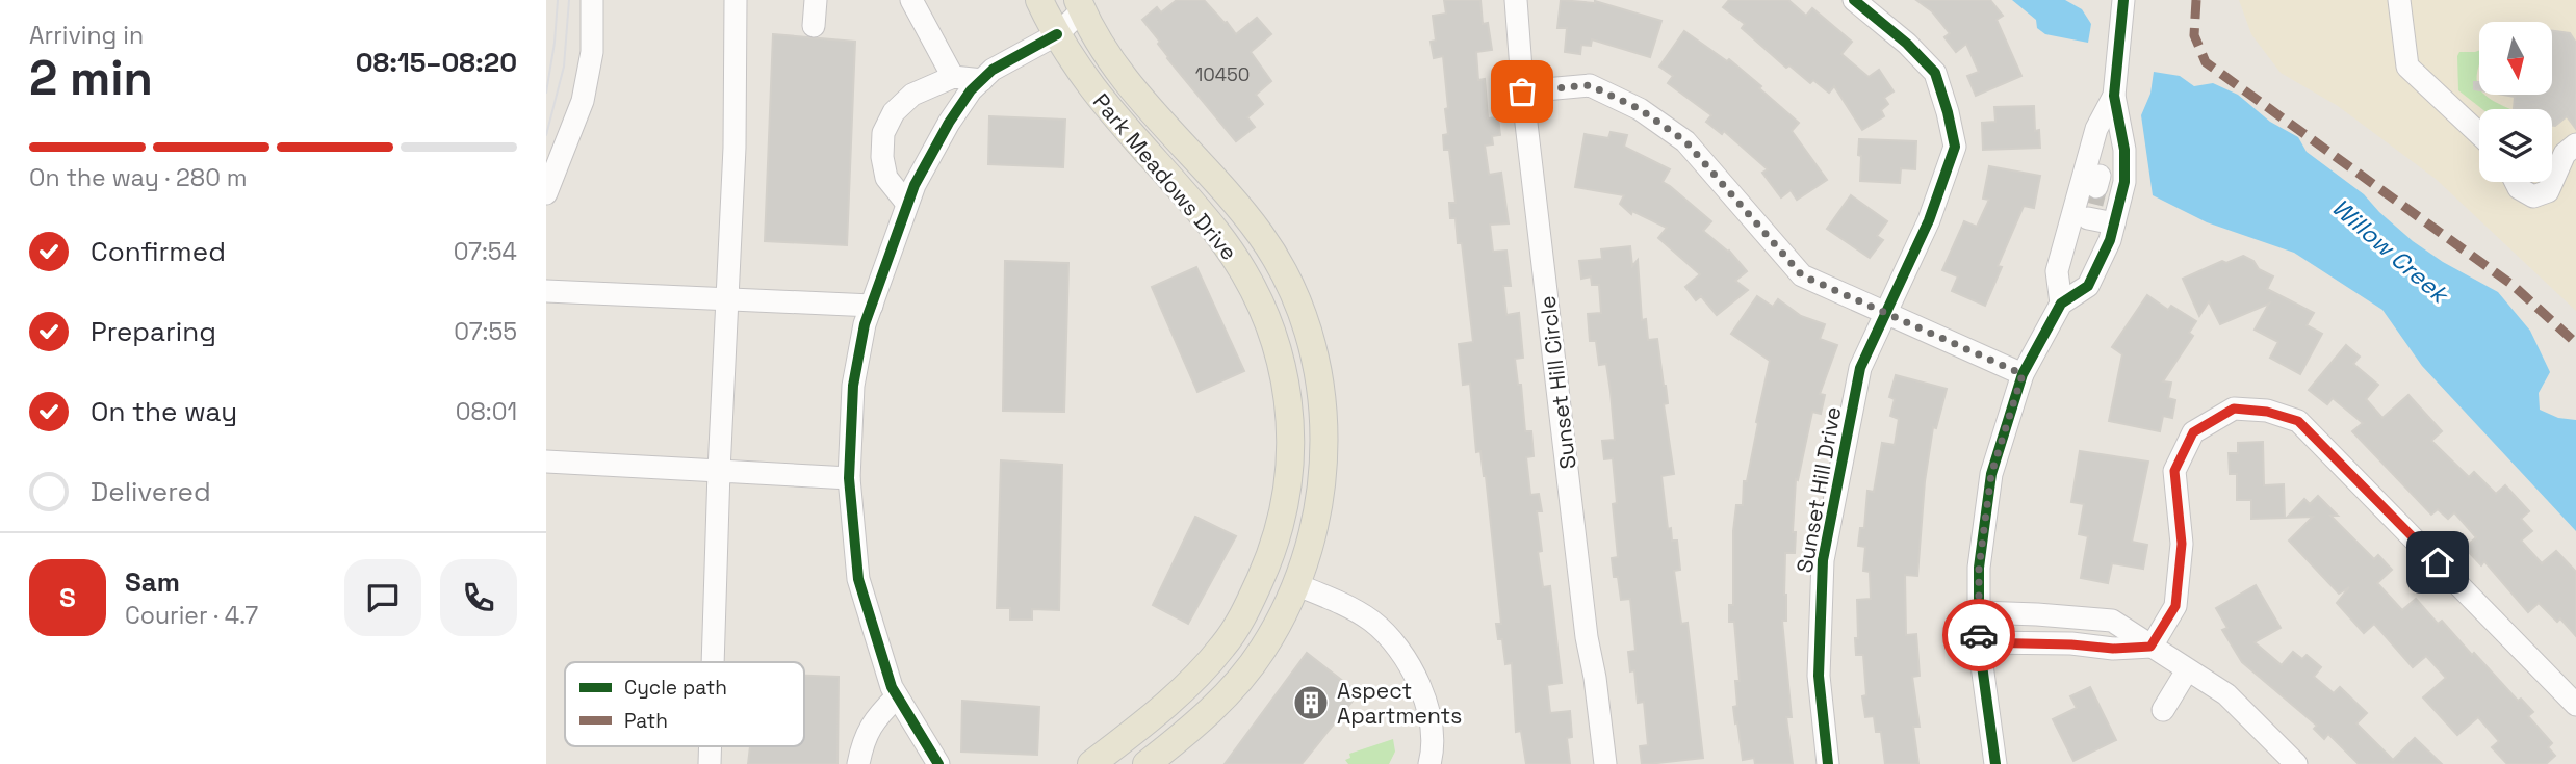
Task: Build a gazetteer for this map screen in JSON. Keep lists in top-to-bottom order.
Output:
{
  "streets": {
    "main road": ["Park Meadows Drive"],
    "street": ["Sunset Hill Circle", "Sunset Hill Drive"]
  },
  "water": ["Willow Creek"],
  "places": {
    "building": ["Aspect Apartments"]
  },
  "house_numbers": ["10450"],
  "legend": ["Cycle path", "Path"],
  "north": "bottom",
  "page": {
    "heading": ["2 min", "Arriving in", "08:15–08:20"],
    "panel": ["Sam", "Courier · 4.7"],
    "bar": "On the way · 280 m",
    "list": [
      ["Confirmed", "07:54"],
      ["Preparing", "07:55"],
      ["On the way", "08:01"],
      "Delivered"
    ],
    "round": "S"
  }
}
